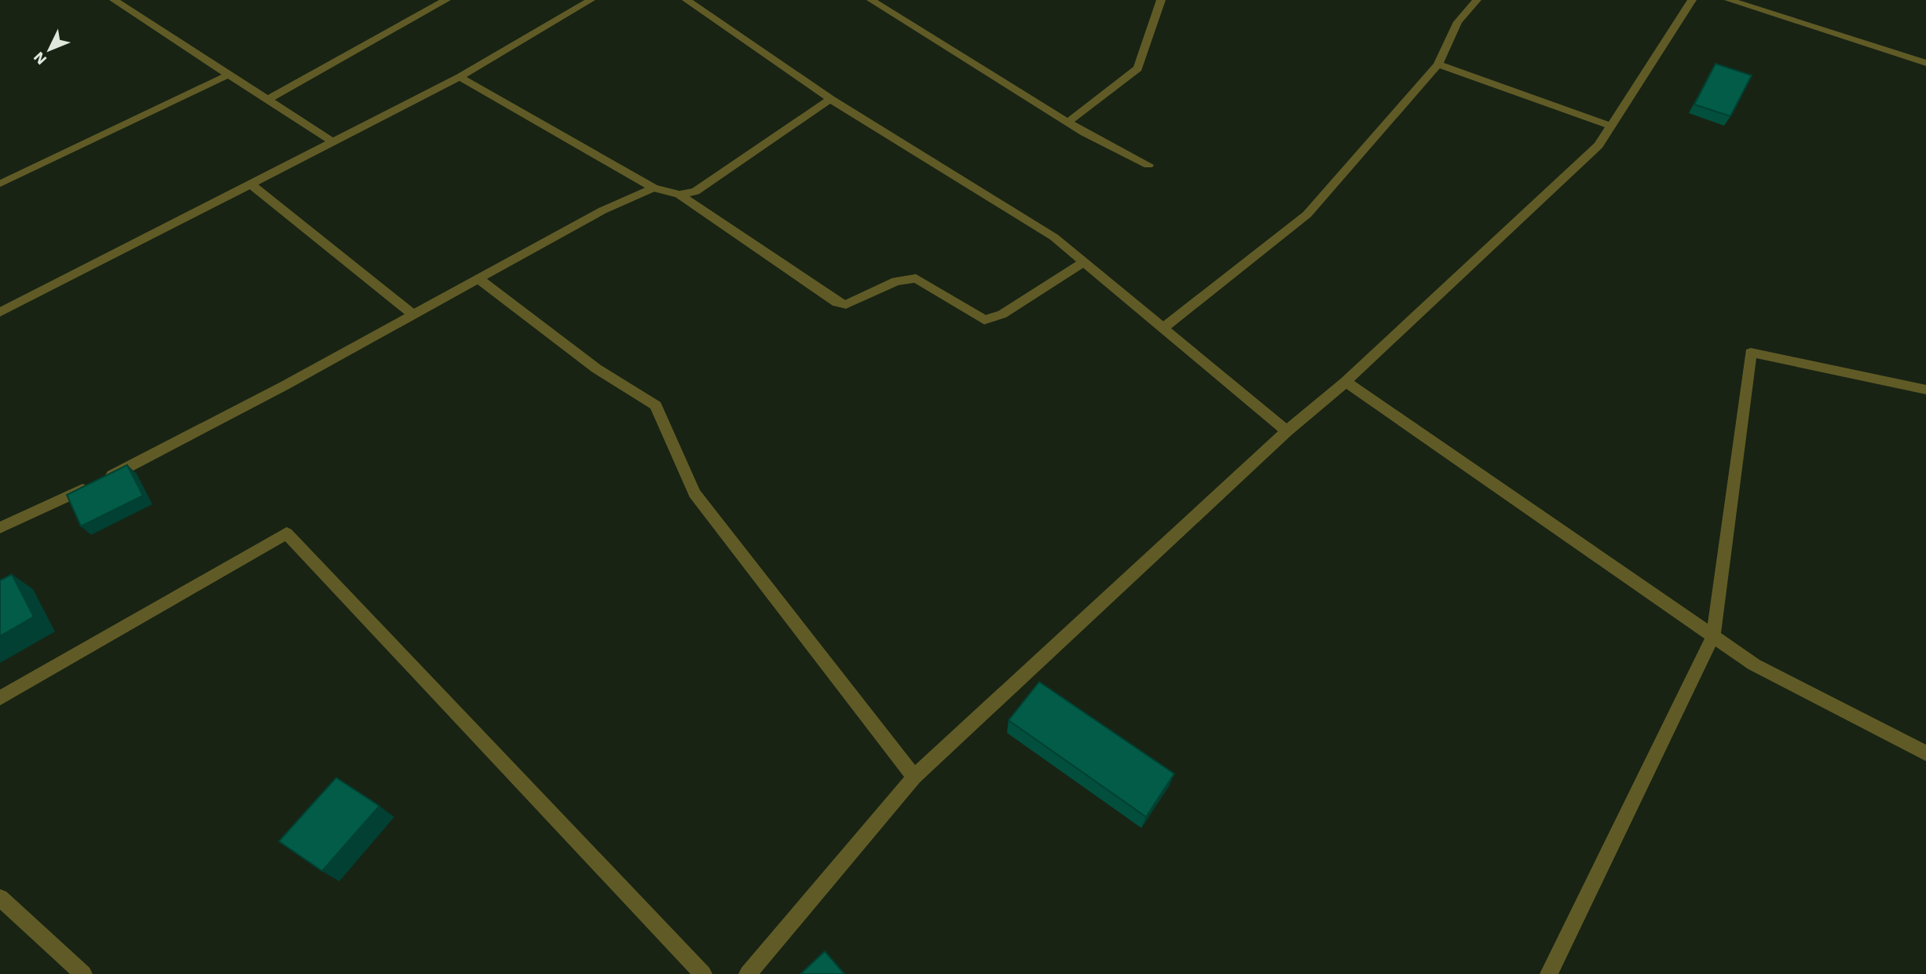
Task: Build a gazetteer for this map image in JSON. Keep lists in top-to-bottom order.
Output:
{
  "north": "bottom left"
}
